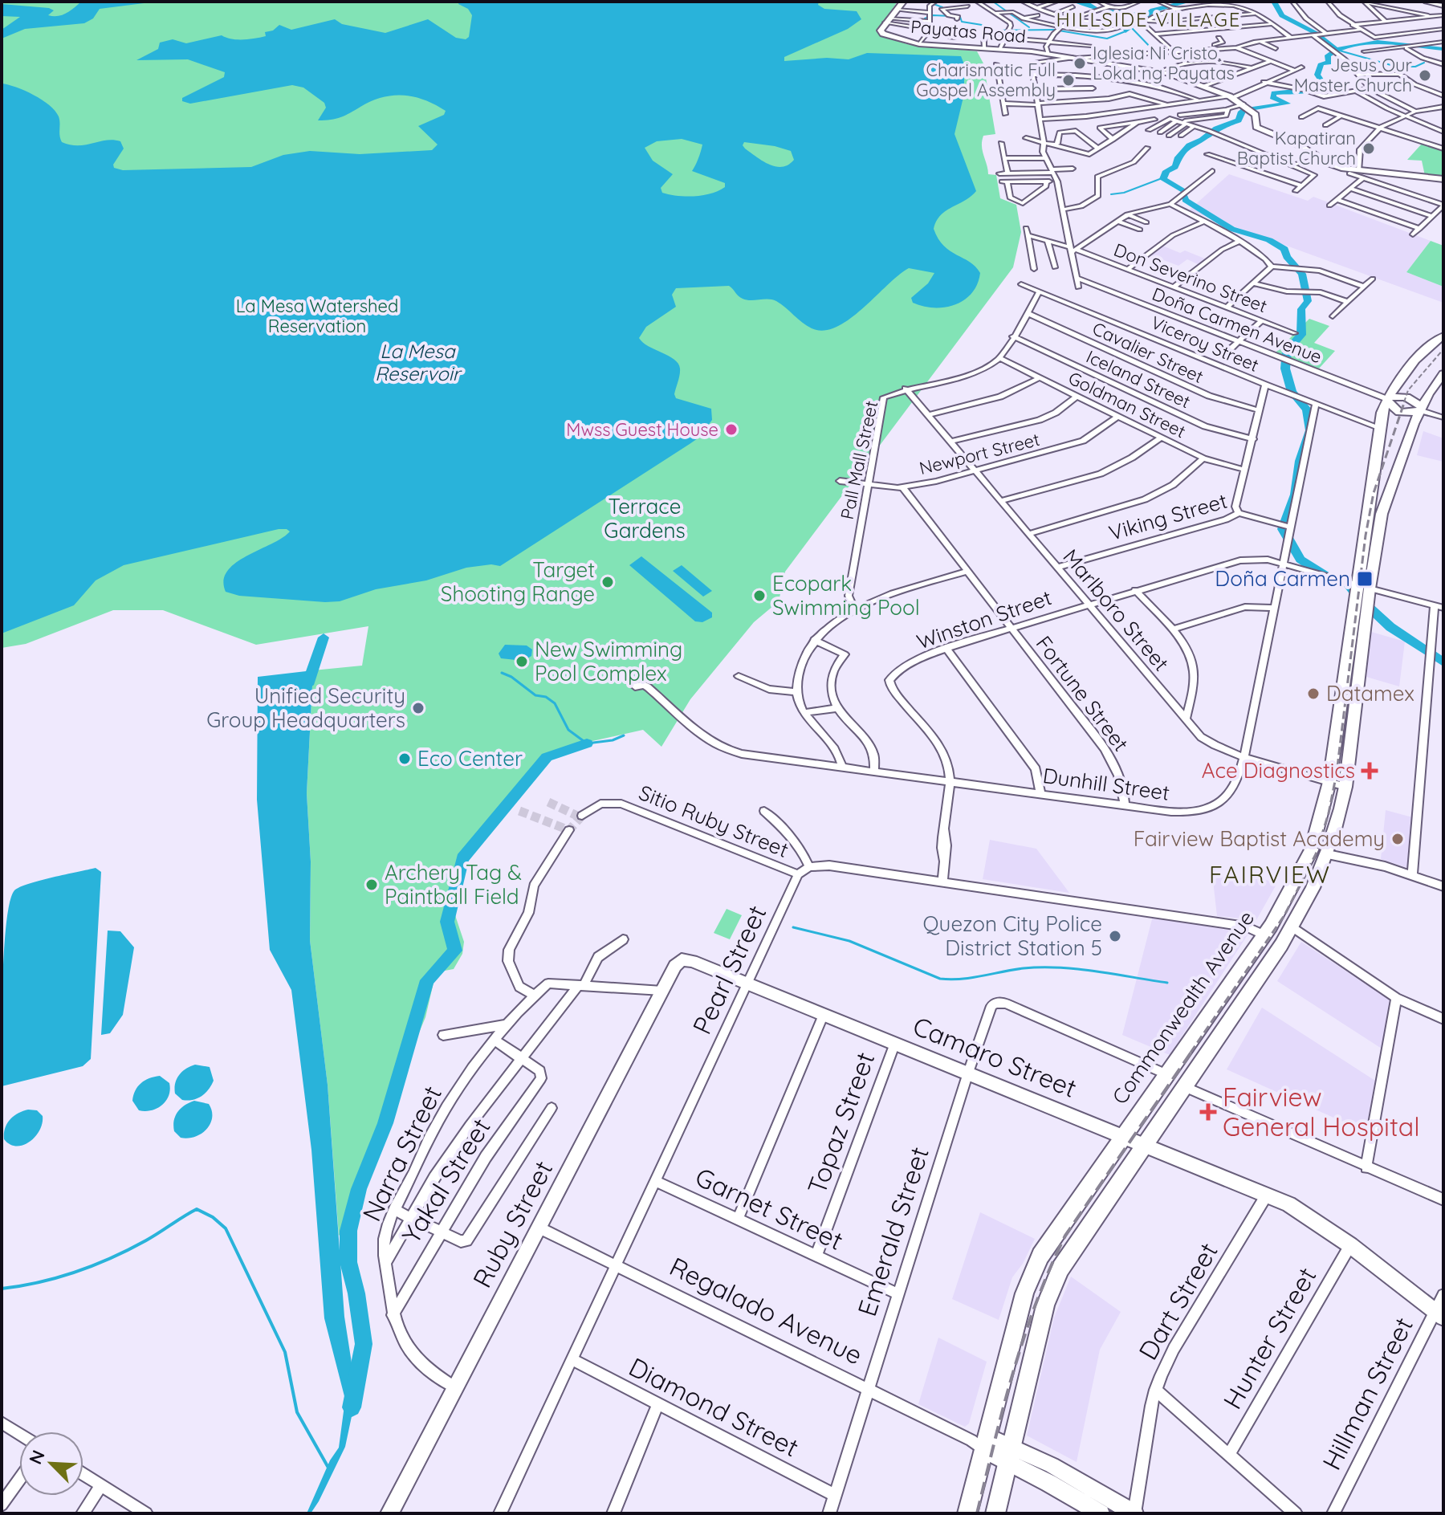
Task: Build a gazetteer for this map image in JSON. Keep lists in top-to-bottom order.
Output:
{
  "streets": {
    "main road": ["Payatas Road", "Commonwealth Avenue"],
    "street": [
      "Don Severino Street",
      "Doña Carmen Avenue",
      "Viceroy Street",
      "Cavalier Street",
      "Iceland Street",
      "Goldman Street",
      "Newport Street",
      "Pall Mall Street",
      "Viking Street",
      "Marlboro Street",
      "Winston Street",
      "Fortune Street",
      "Dunhill Street",
      "Sitio Ruby Street",
      "Pearl Street",
      "Camaro Street",
      "Topaz Street",
      "Narra Street",
      "Yakal Street",
      "Garnet Street",
      "Ruby Street",
      "Emerald Street",
      "Dart Street",
      "Regalado Avenue",
      "Hunter Street",
      "Hillman Street",
      "Diamond Street"
    ]
  },
  "crossings": [
    ["Doña Carmen Avenue", "Commonwealth Avenue"],
    ["Viceroy Street", "Dunhill Street"],
    ["Viceroy Street", "Commonwealth Avenue"],
    ["Goldman Street", "Newport Street"],
    ["Goldman Street", "Pall Mall Street"],
    ["Newport Street", "Pall Mall Street"],
    ["Newport Street", "Marlboro Street"],
    ["Newport Street", "Fortune Street"],
    ["Pall Mall Street", "Marlboro Street"],
    ["Viking Street", "Marlboro Street"],
    ["Viking Street", "Dunhill Street"],
    ["Marlboro Street", "Winston Street"],
    ["Marlboro Street", "Dunhill Street"],
    ["Marlboro Street", "Commonwealth Avenue"],
    ["Winston Street", "Fortune Street"],
    ["Winston Street", "Dunhill Street"],
    ["Winston Street", "Commonwealth Avenue"],
    ["Fortune Street", "Dunhill Street"],
    ["Sitio Ruby Street", "Pearl Street"],
    ["Pearl Street", "Camaro Street"],
    ["Pearl Street", "Garnet Street"],
    ["Pearl Street", "Regalado Avenue"],
    ["Pearl Street", "Diamond Street"],
    ["Commonwealth Avenue", "Camaro Street"],
    ["Commonwealth Avenue", "Emerald Street"],
    ["Commonwealth Avenue", "Regalado Avenue"],
    ["Camaro Street", "Topaz Street"],
    ["Camaro Street", "Ruby Street"],
    ["Camaro Street", "Emerald Street"],
    ["Camaro Street", "Dart Street"],
    ["Camaro Street", "Hunter Street"],
    ["Camaro Street", "Hillman Street"],
    ["Topaz Street", "Garnet Street"],
    ["Narra Street", "Yakal Street"],
    ["Narra Street", "Ruby Street"],
    ["Garnet Street", "Emerald Street"],
    ["Ruby Street", "Regalado Avenue"],
    ["Emerald Street", "Regalado Avenue"],
    ["Emerald Street", "Diamond Street"],
    ["Dart Street", "Regalado Avenue"]
  ],
  "districts": ["HILLSIDE VILLAGE", "FAIRVIEW"],
  "water": ["La Mesa Reservoir"],
  "parks": ["La Mesa Watershed Reservation", "Terrace Gardens"],
  "places": {
    "other": [
      "Iglesia Ni Cristo, Lokal ng Payatas",
      "Jesus Our Master Church",
      "Charismatic Full Gospel Assembly",
      "Kapatiran Baptist Church",
      "Mwss Guest House",
      "Target Shooting Range",
      "Ecopark Swimming Pool",
      "New Swimming Pool Complex",
      "Datamex",
      "Unified Security Group Headquarters",
      "Eco Center",
      "Fairview Baptist Academy",
      "Archery Tag & Paintball Field",
      "Quezon City Police District Station 5"
    ],
    "transit": ["Doña Carmen"],
    "health": ["Ace Diagnostics", "Fairview General Hospital"]
  },
  "north": "top left"
}
